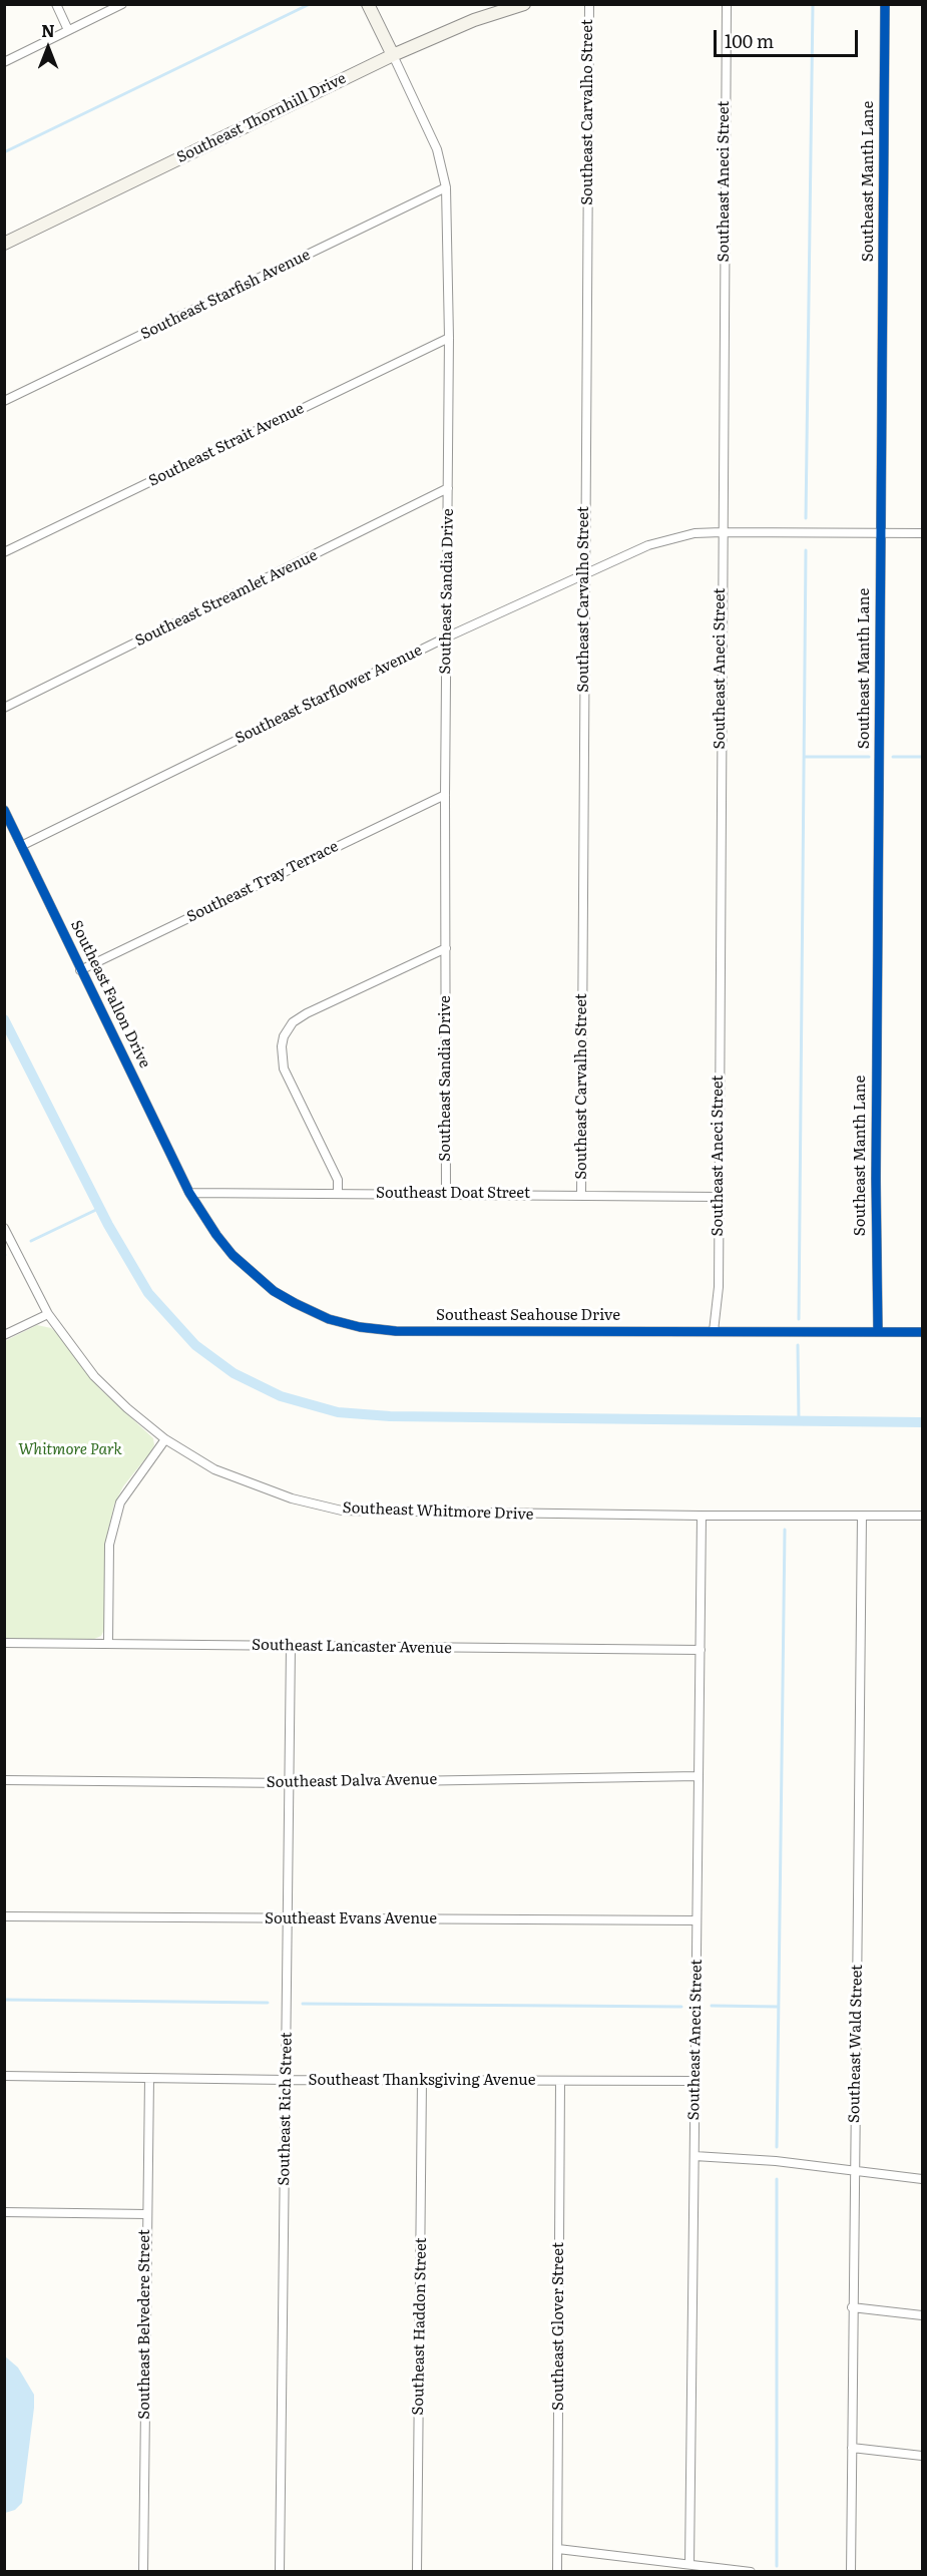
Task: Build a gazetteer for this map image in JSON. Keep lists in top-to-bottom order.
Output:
{
  "streets": {
    "street": [
      "Southeast Carvalho Street",
      "Southeast Thornhill Drive",
      "Southeast Aneci Street",
      "Southeast Manth Lane",
      "Southeast Starfish Avenue",
      "Southeast Strait Avenue",
      "Southeast Sandia Drive",
      "Southeast Streamlet Avenue",
      "Southeast Starflower Avenue",
      "Southeast Tray Terrace",
      "Southeast Fallon Drive",
      "Southeast Doat Street",
      "Southeast Seahouse Drive",
      "Southeast Whitmore Drive",
      "Southeast Lancaster Avenue",
      "Southeast Dalva Avenue",
      "Southeast Evans Avenue",
      "Southeast Wald Street",
      "Southeast Thanksgiving Avenue",
      "Southeast Rich Street",
      "Southeast Belvedere Street",
      "Southeast Haddon Street",
      "Southeast Glover Street"
    ]
  },
  "crossings": [
    ["Southeast Carvalho Street", "Southeast Starflower Avenue"],
    ["Southeast Carvalho Street", "Southeast Doat Street"],
    ["Southeast Thornhill Drive", "Southeast Sandia Drive"],
    ["Southeast Aneci Street", "Southeast Starflower Avenue"],
    ["Southeast Aneci Street", "Southeast Doat Street"],
    ["Southeast Aneci Street", "Southeast Seahouse Drive"],
    ["Southeast Aneci Street", "Southeast Whitmore Drive"],
    ["Southeast Aneci Street", "Southeast Lancaster Avenue"],
    ["Southeast Aneci Street", "Southeast Dalva Avenue"],
    ["Southeast Aneci Street", "Southeast Evans Avenue"],
    ["Southeast Aneci Street", "Southeast Thanksgiving Avenue"],
    ["Southeast Manth Lane", "Southeast Starflower Avenue"],
    ["Southeast Manth Lane", "Southeast Seahouse Drive"],
    ["Southeast Starfish Avenue", "Southeast Sandia Drive"],
    ["Southeast Strait Avenue", "Southeast Sandia Drive"],
    ["Southeast Sandia Drive", "Southeast Streamlet Avenue"],
    ["Southeast Sandia Drive", "Southeast Starflower Avenue"],
    ["Southeast Sandia Drive", "Southeast Tray Terrace"],
    ["Southeast Sandia Drive", "Southeast Doat Street"],
    ["Southeast Starflower Avenue", "Southeast Fallon Drive"],
    ["Southeast Tray Terrace", "Southeast Fallon Drive"],
    ["Southeast Fallon Drive", "Southeast Doat Street"],
    ["Southeast Fallon Drive", "Southeast Seahouse Drive"],
    ["Southeast Doat Street", "Southeast Seahouse Drive"],
    ["Southeast Whitmore Drive", "Southeast Wald Street"],
    ["Southeast Lancaster Avenue", "Southeast Rich Street"],
    ["Southeast Dalva Avenue", "Southeast Rich Street"],
    ["Southeast Evans Avenue", "Southeast Rich Street"],
    ["Southeast Thanksgiving Avenue", "Southeast Rich Street"],
    ["Southeast Thanksgiving Avenue", "Southeast Belvedere Street"],
    ["Southeast Thanksgiving Avenue", "Southeast Haddon Street"],
    ["Southeast Thanksgiving Avenue", "Southeast Glover Street"]
  ],
  "parks": ["Whitmore Park"],
  "scale_bar": "100 m",
  "north": "top"
}
